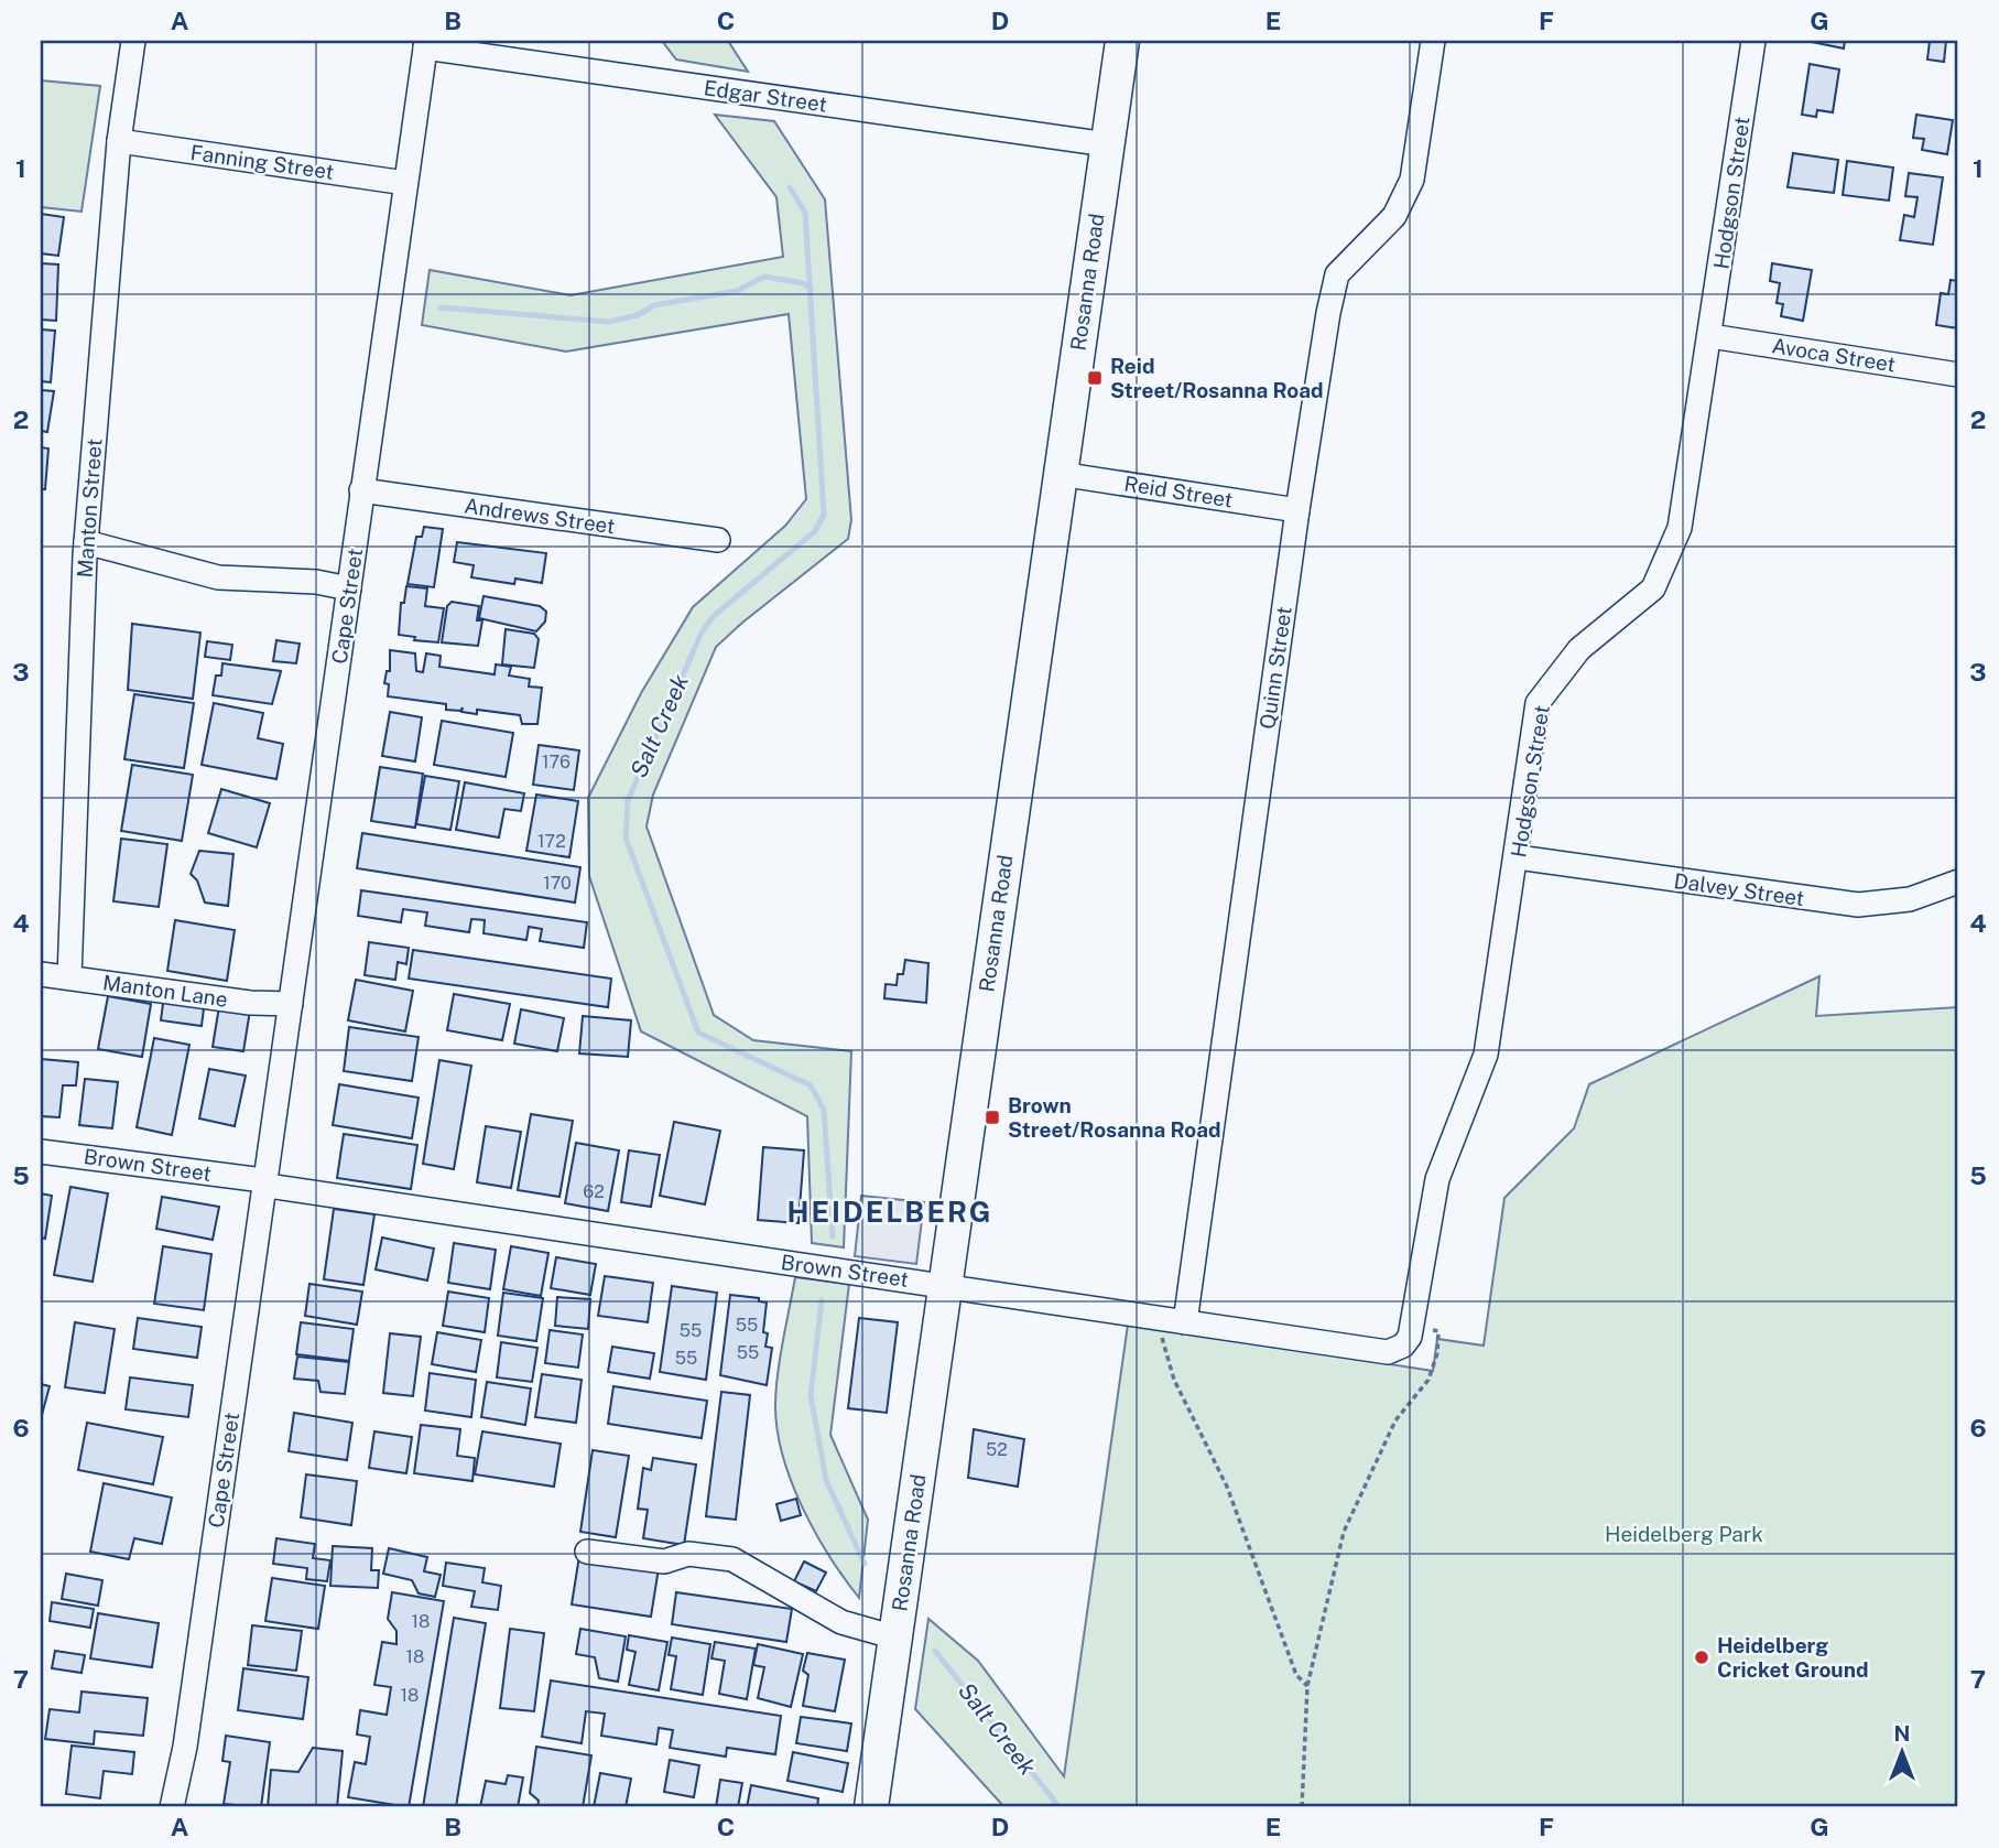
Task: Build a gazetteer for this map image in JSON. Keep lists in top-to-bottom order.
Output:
{
  "streets": {
    "highway": ["Rosanna Road"],
    "street": [
      "Edgar Street",
      "Fanning Street",
      "Hodgson Street",
      "Avoca Street",
      "Reid Street",
      "Manton Street",
      "Andrews Street",
      "Cape Street",
      "Quinn Street",
      "Dalvey Street",
      "Manton Lane",
      "Brown Street"
    ]
  },
  "crossings": [
    ["Edgar Street", "Rosanna Road"],
    ["Edgar Street", "Cape Street"],
    ["Fanning Street", "Manton Street"],
    ["Fanning Street", "Cape Street"],
    ["Hodgson Street", "Avoca Street"],
    ["Hodgson Street", "Dalvey Street"],
    ["Hodgson Street", "Brown Street"],
    ["Rosanna Road", "Reid Street"],
    ["Rosanna Road", "Brown Street"],
    ["Reid Street", "Quinn Street"],
    ["Manton Street", "Manton Lane"],
    ["Andrews Street", "Cape Street"],
    ["Cape Street", "Manton Lane"],
    ["Cape Street", "Brown Street"],
    ["Quinn Street", "Brown Street"]
  ],
  "districts": ["HEIDELBERG"],
  "water": ["Salt Creek"],
  "parks": ["Heidelberg Park"],
  "places": {
    "transit": ["Reid Street/Rosanna Road", "Brown Street/Rosanna Road"],
    "other": ["Heidelberg Cricket Ground"]
  },
  "house_numbers": [
    "176",
    "172",
    "170",
    "62",
    "55",
    "55",
    "55",
    "55",
    "52",
    "18",
    "18",
    "18"
  ],
  "north": "top",
  "grid": {
    "columns": [
      "A",
      "B",
      "C",
      "D",
      "E",
      "F",
      "G"
    ],
    "rows": [
      "1",
      "2",
      "3",
      "4",
      "5",
      "6",
      "7"
    ]
  }
}
